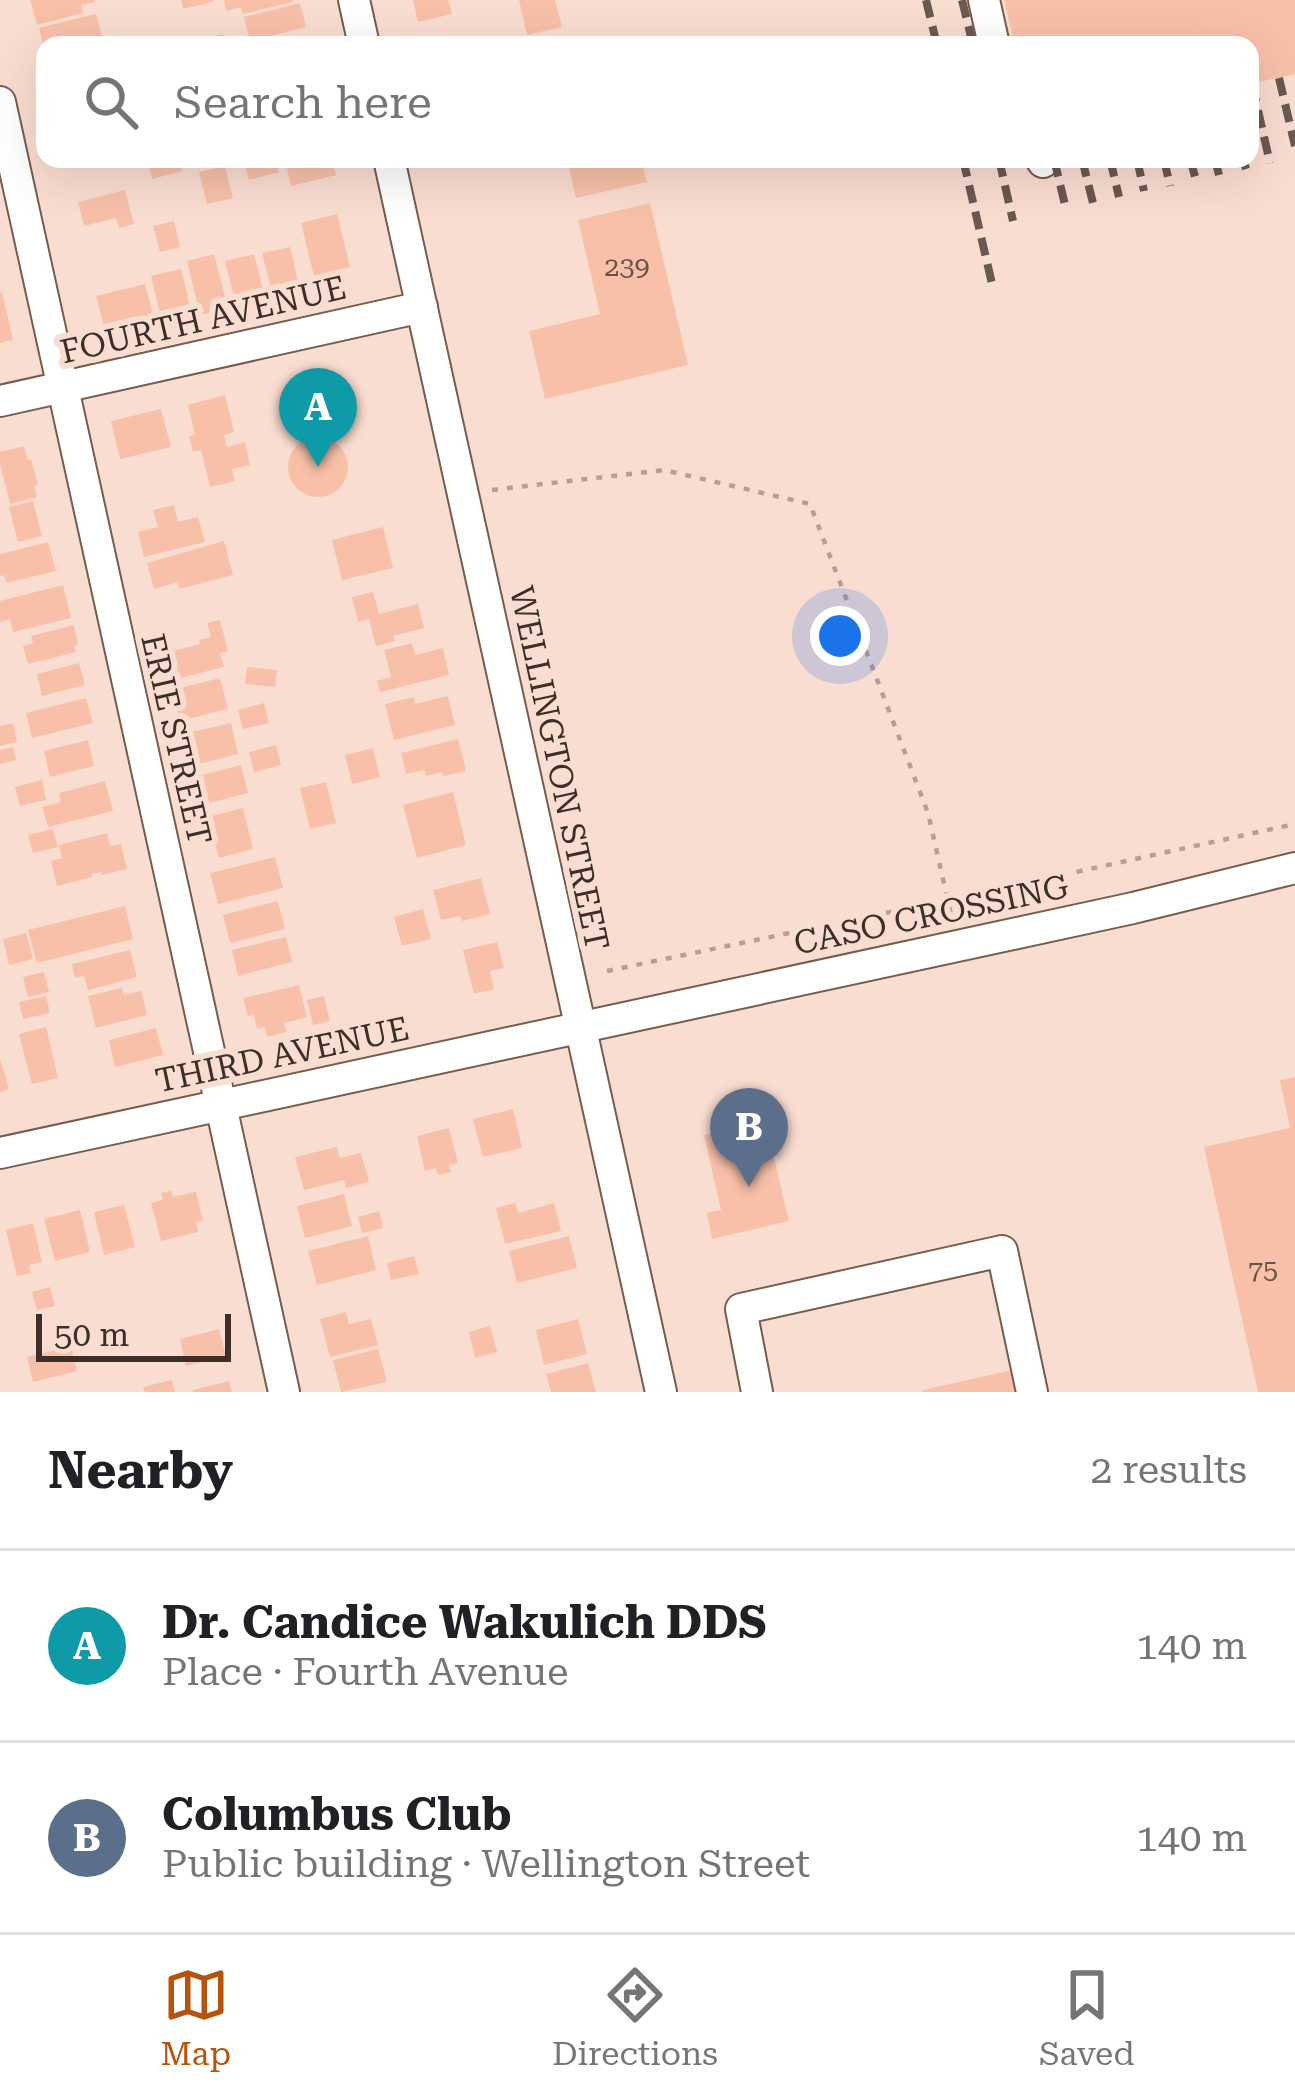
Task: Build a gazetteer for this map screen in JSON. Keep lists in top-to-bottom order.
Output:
{
  "streets": {
    "street": [
      "FOURTH AVENUE",
      "ERIE STREET",
      "WELLINGTON STREET",
      "CASO CROSSING",
      "THIRD AVENUE"
    ]
  },
  "crossings": [
    ["FOURTH AVENUE", "ERIE STREET"],
    ["FOURTH AVENUE", "WELLINGTON STREET"],
    ["ERIE STREET", "THIRD AVENUE"],
    ["WELLINGTON STREET", "CASO CROSSING"],
    ["WELLINGTON STREET", "THIRD AVENUE"],
    ["CASO CROSSING", "THIRD AVENUE"]
  ],
  "house_numbers": ["239", "75"],
  "scale_bar": "50 m",
  "page": {
    "search": "Search here",
    "pins": ["A", "B"],
    "scale": "50 m",
    "heading": ["Nearby", "2 results"],
    "list": [
      {
        "mark": "A",
        "name": "Dr. Candice Wakulich DDS",
        "note": "Place · Fourth Avenue",
        "value": "140 m"
      },
      {
        "mark": "B",
        "name": "Columbus Club",
        "note": "Public building · Wellington Street",
        "value": "140 m"
      }
    ],
    "nav": ["Map", "Directions", "Saved"]
  }
}
